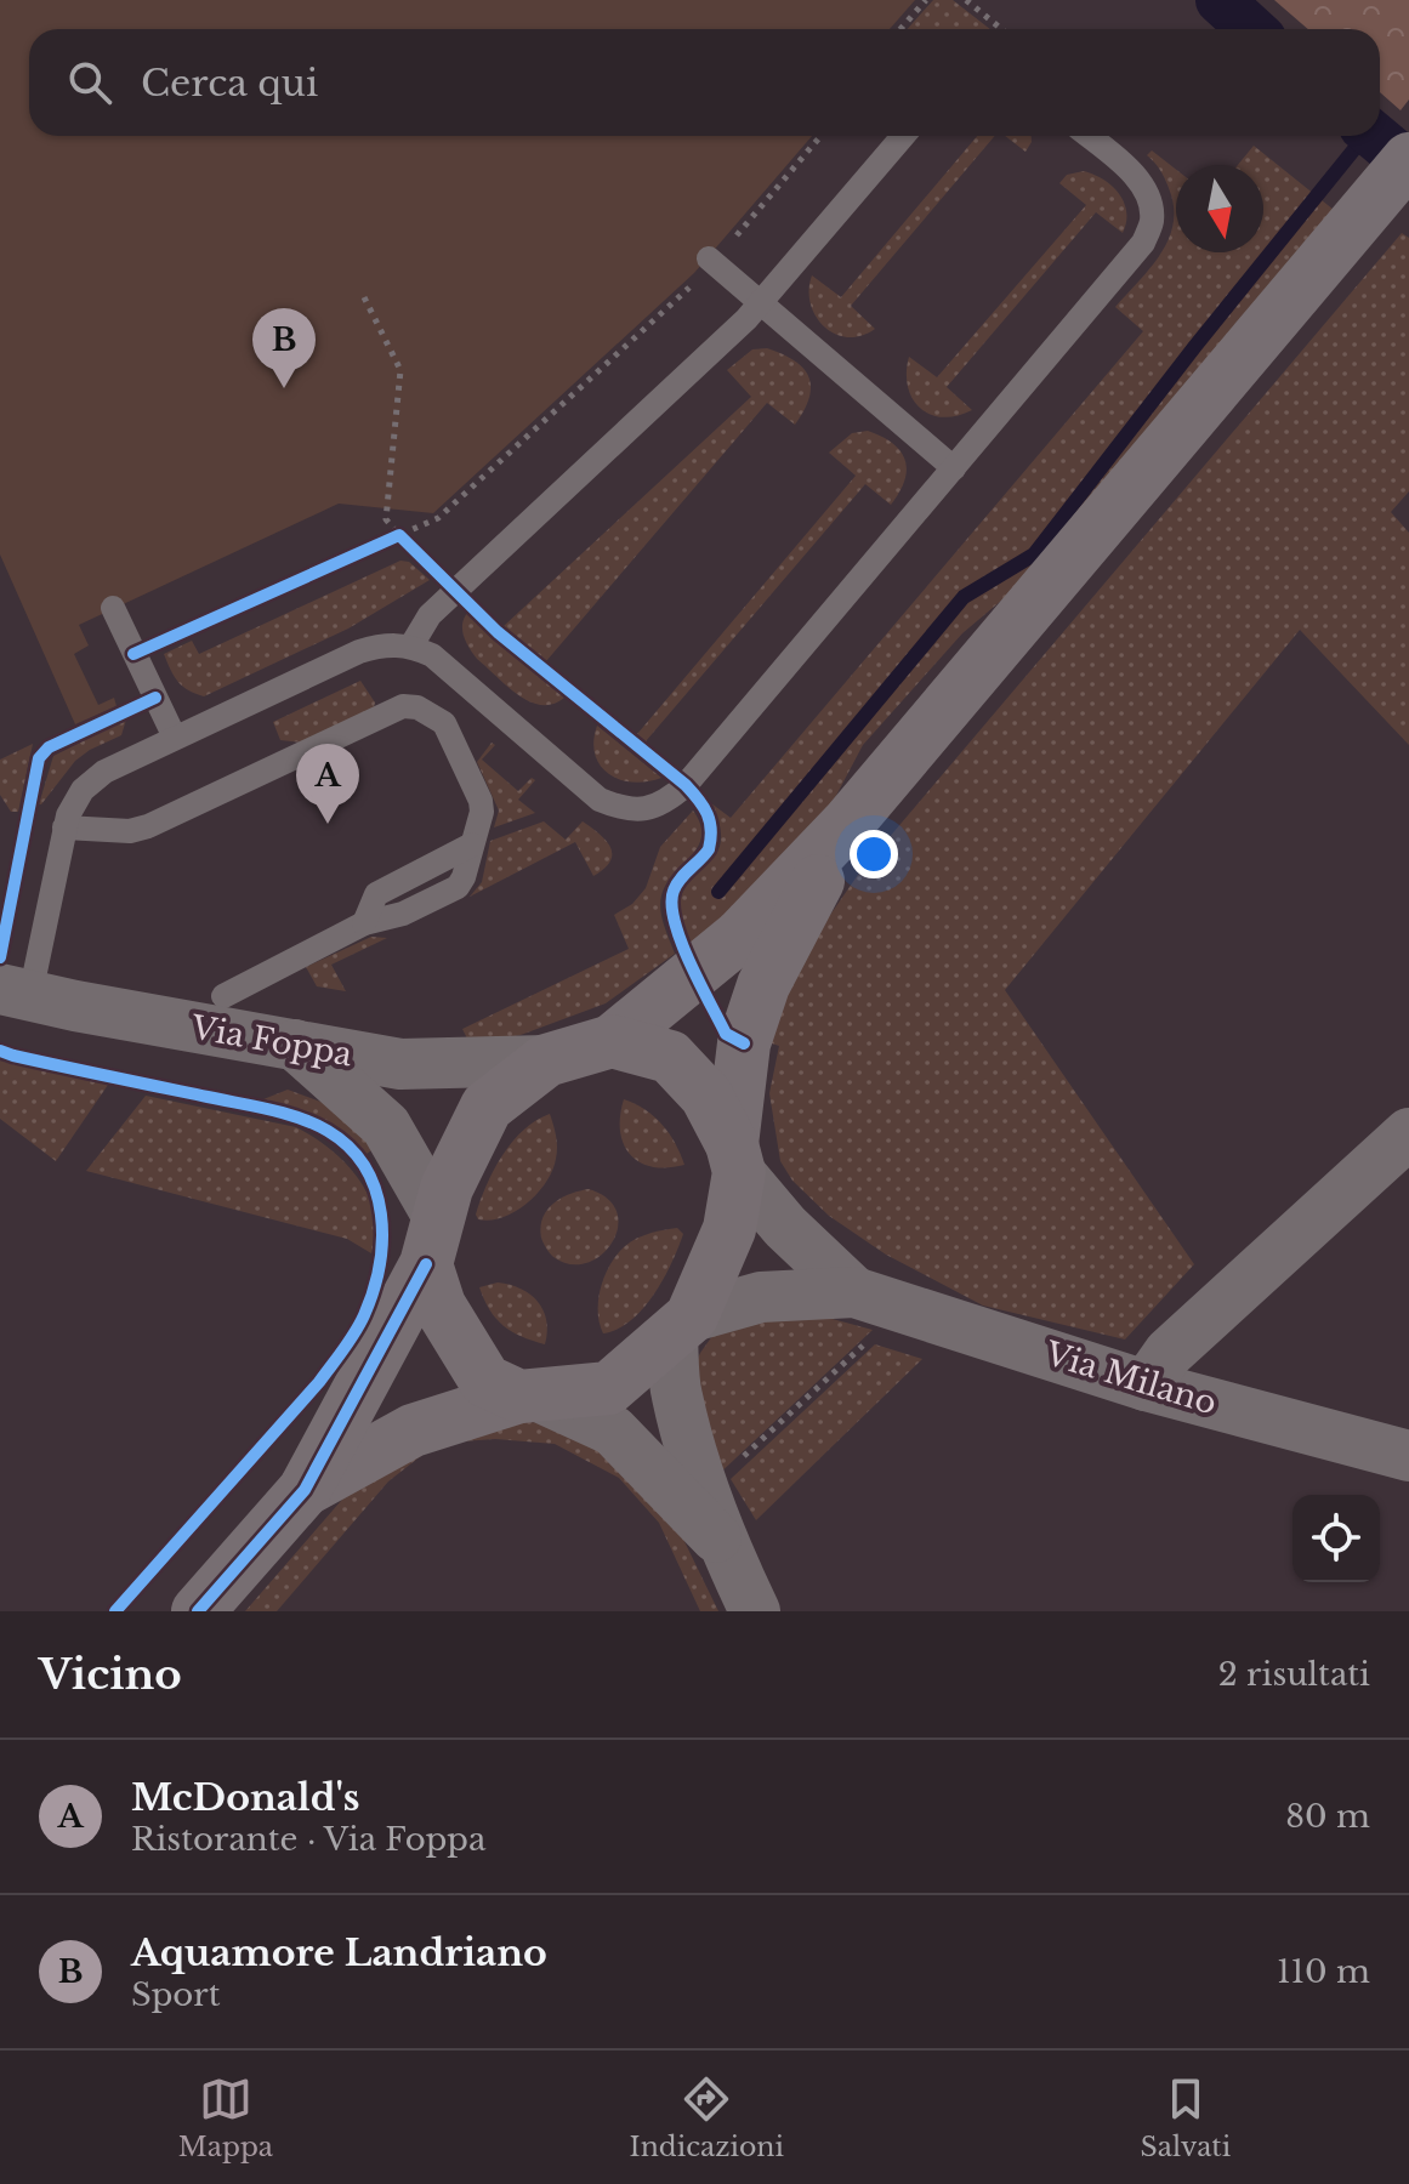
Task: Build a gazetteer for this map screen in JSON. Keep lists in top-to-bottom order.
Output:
{
  "streets": {
    "street": ["Via Foppa", "Via Milano"]
  },
  "crossings": [
    ["Via Foppa", "Via Milano"]
  ],
  "north": "bottom",
  "page": {
    "search": "Cerca qui",
    "pins": ["B", "A"],
    "heading": ["Vicino", "2 risultati"],
    "list": [
      {
        "mark": "A",
        "name": "McDonald's",
        "note": "Ristorante · Via Foppa",
        "value": "80 m"
      },
      {
        "mark": "B",
        "name": "Aquamore Landriano",
        "note": "Sport",
        "value": "110 m"
      }
    ],
    "nav": ["Mappa", "Indicazioni", "Salvati"]
  }
}
